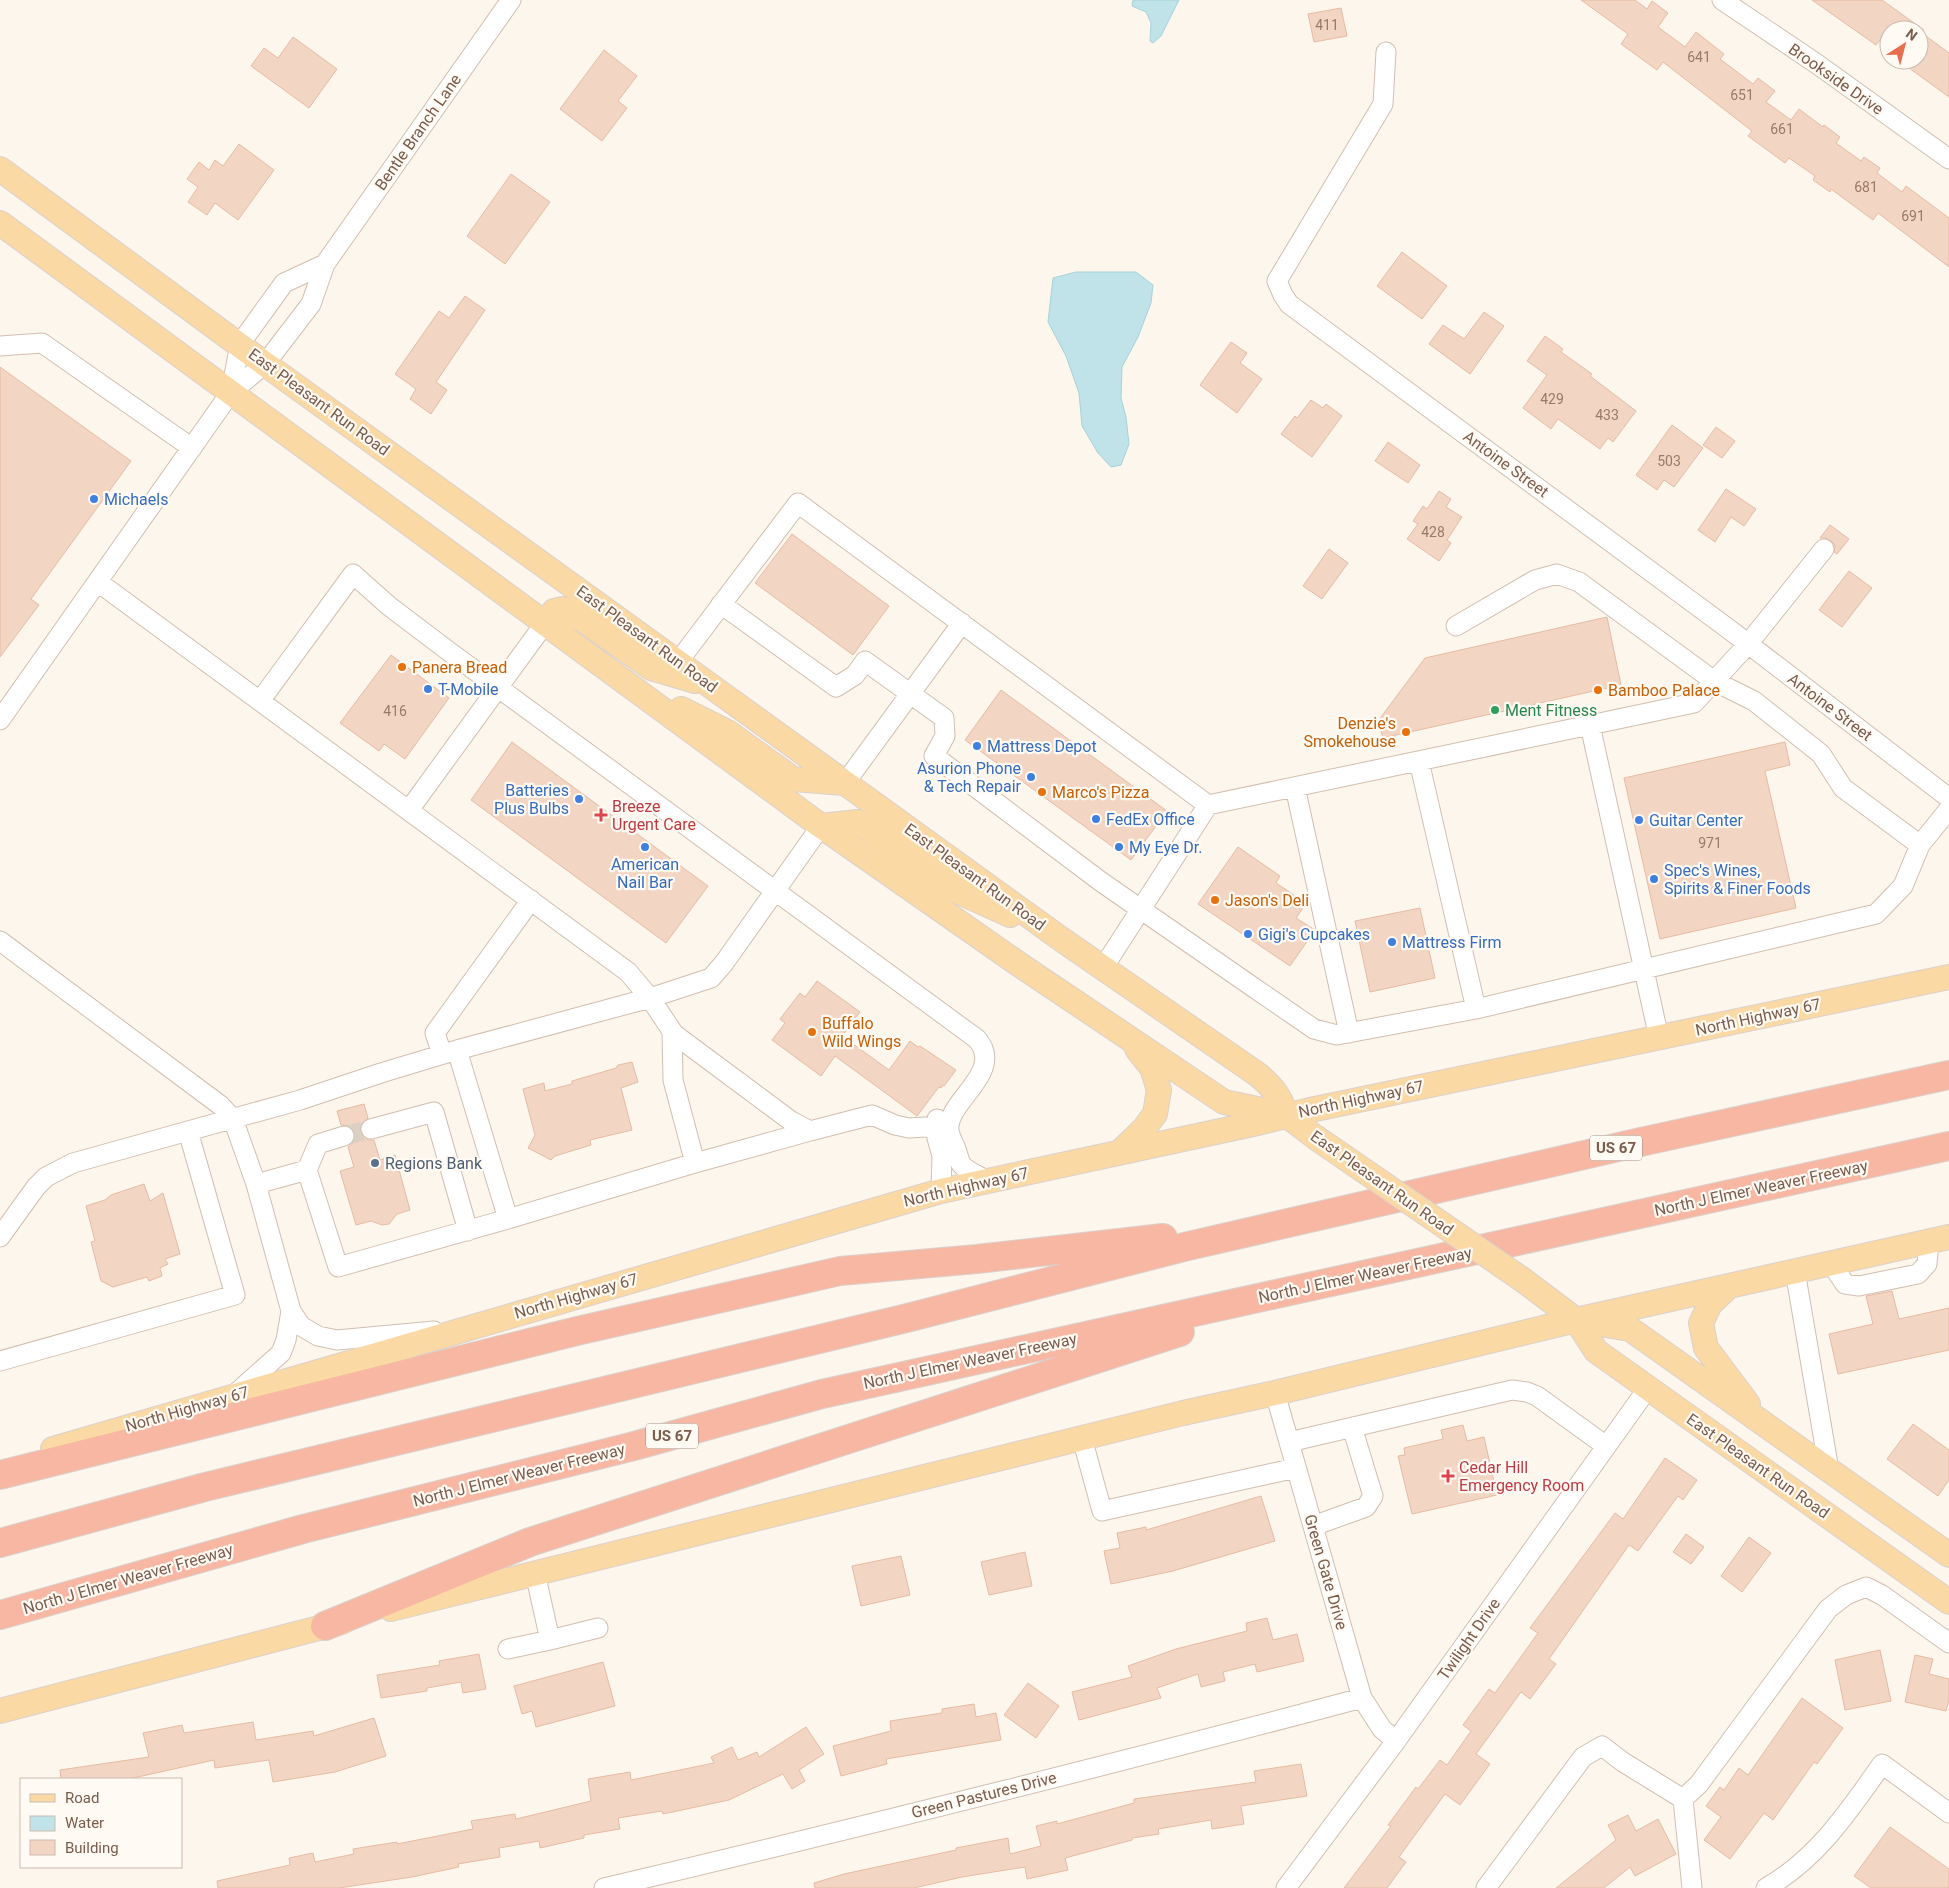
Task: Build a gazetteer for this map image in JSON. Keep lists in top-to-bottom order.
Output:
{
  "streets": {
    "highway": ["US 67", "North J Elmer Weaver Freeway"],
    "main road": ["East Pleasant Run Road", "North Highway 67"],
    "street": [
      "Brookside Drive",
      "Bentle Branch Lane",
      "Antoine Street",
      "Green Gate Drive",
      "Twilight Drive",
      "Green Pastures Drive"
    ]
  },
  "crossings": [
    ["Bentle Branch Lane", "East Pleasant Run Road"],
    ["East Pleasant Run Road", "North Highway 67"],
    ["East Pleasant Run Road", "Twilight Drive"],
    ["Green Gate Drive", "Twilight Drive"],
    ["Green Gate Drive", "Green Pastures Drive"]
  ],
  "places": {
    "other": [
      "Michaels",
      "Panera Bread",
      "T-Mobile",
      "Bamboo Palace",
      "Ment Fitness",
      "Denzie's Smokehouse",
      "Mattress Depot",
      "Asurion Phone & Tech Repair",
      "Marco's Pizza",
      "Batteries Plus Bulbs",
      "FedEx Office",
      "Guitar Center",
      "American Nail Bar",
      "My Eye Dr.",
      "Spec's Wines, Spirits & Finer Foods",
      "Jason's Deli",
      "Gigi's Cupcakes",
      "Mattress Firm",
      "Buffalo Wild Wings",
      "Regions Bank"
    ],
    "health": ["Breeze Urgent Care", "Cedar Hill Emergency Room"]
  },
  "house_numbers": [
    "411",
    "641",
    "651",
    "661",
    "681",
    "691",
    "429",
    "433",
    "503",
    "428",
    "416",
    "971"
  ],
  "legend": ["Road", "Water", "Building"],
  "north": "top right"
}
